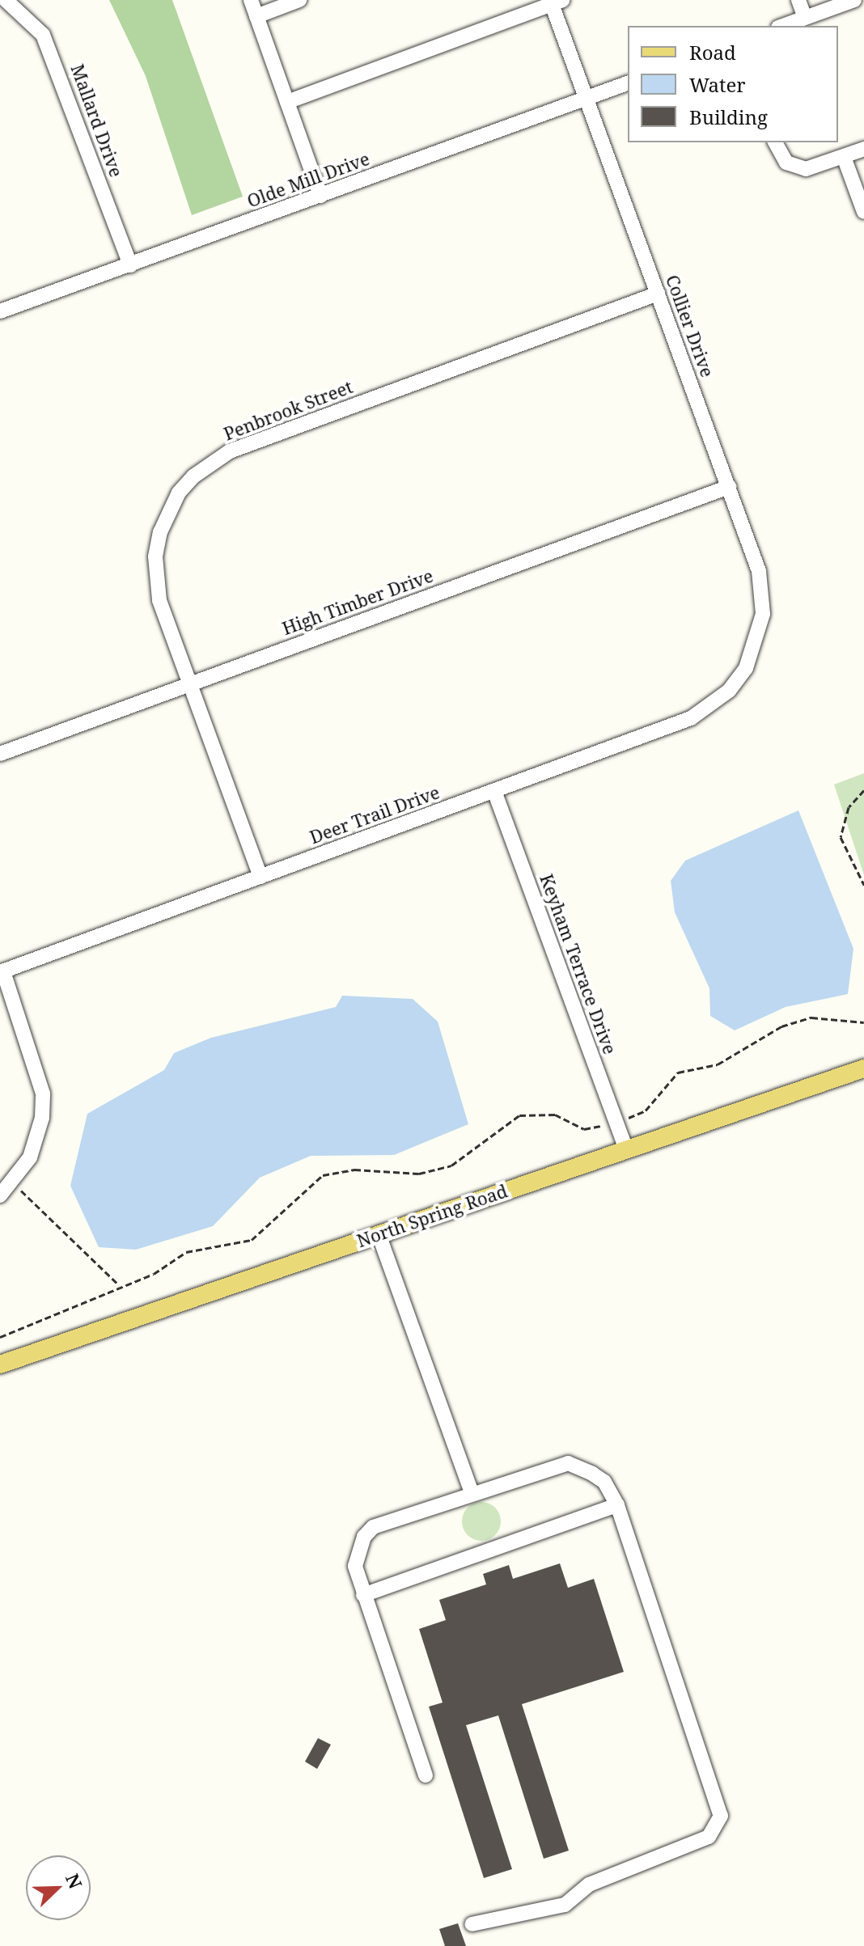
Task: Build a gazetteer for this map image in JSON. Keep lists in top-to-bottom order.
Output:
{
  "streets": {
    "main road": ["North Spring Road"],
    "street": [
      "Mallard Drive",
      "Olde Mill Drive",
      "Collier Drive",
      "Penbrook Street",
      "High Timber Drive",
      "Deer Trail Drive",
      "Keyham Terrace Drive"
    ]
  },
  "crossings": [
    ["Mallard Drive", "Olde Mill Drive"],
    ["Olde Mill Drive", "Collier Drive"],
    ["Collier Drive", "Penbrook Street"],
    ["Collier Drive", "High Timber Drive"],
    ["Collier Drive", "Deer Trail Drive"],
    ["Penbrook Street", "High Timber Drive"],
    ["Penbrook Street", "Deer Trail Drive"],
    ["Deer Trail Drive", "Keyham Terrace Drive"],
    ["Keyham Terrace Drive", "North Spring Road"]
  ],
  "legend": ["Road", "Water", "Building"],
  "north": "top right"
}
